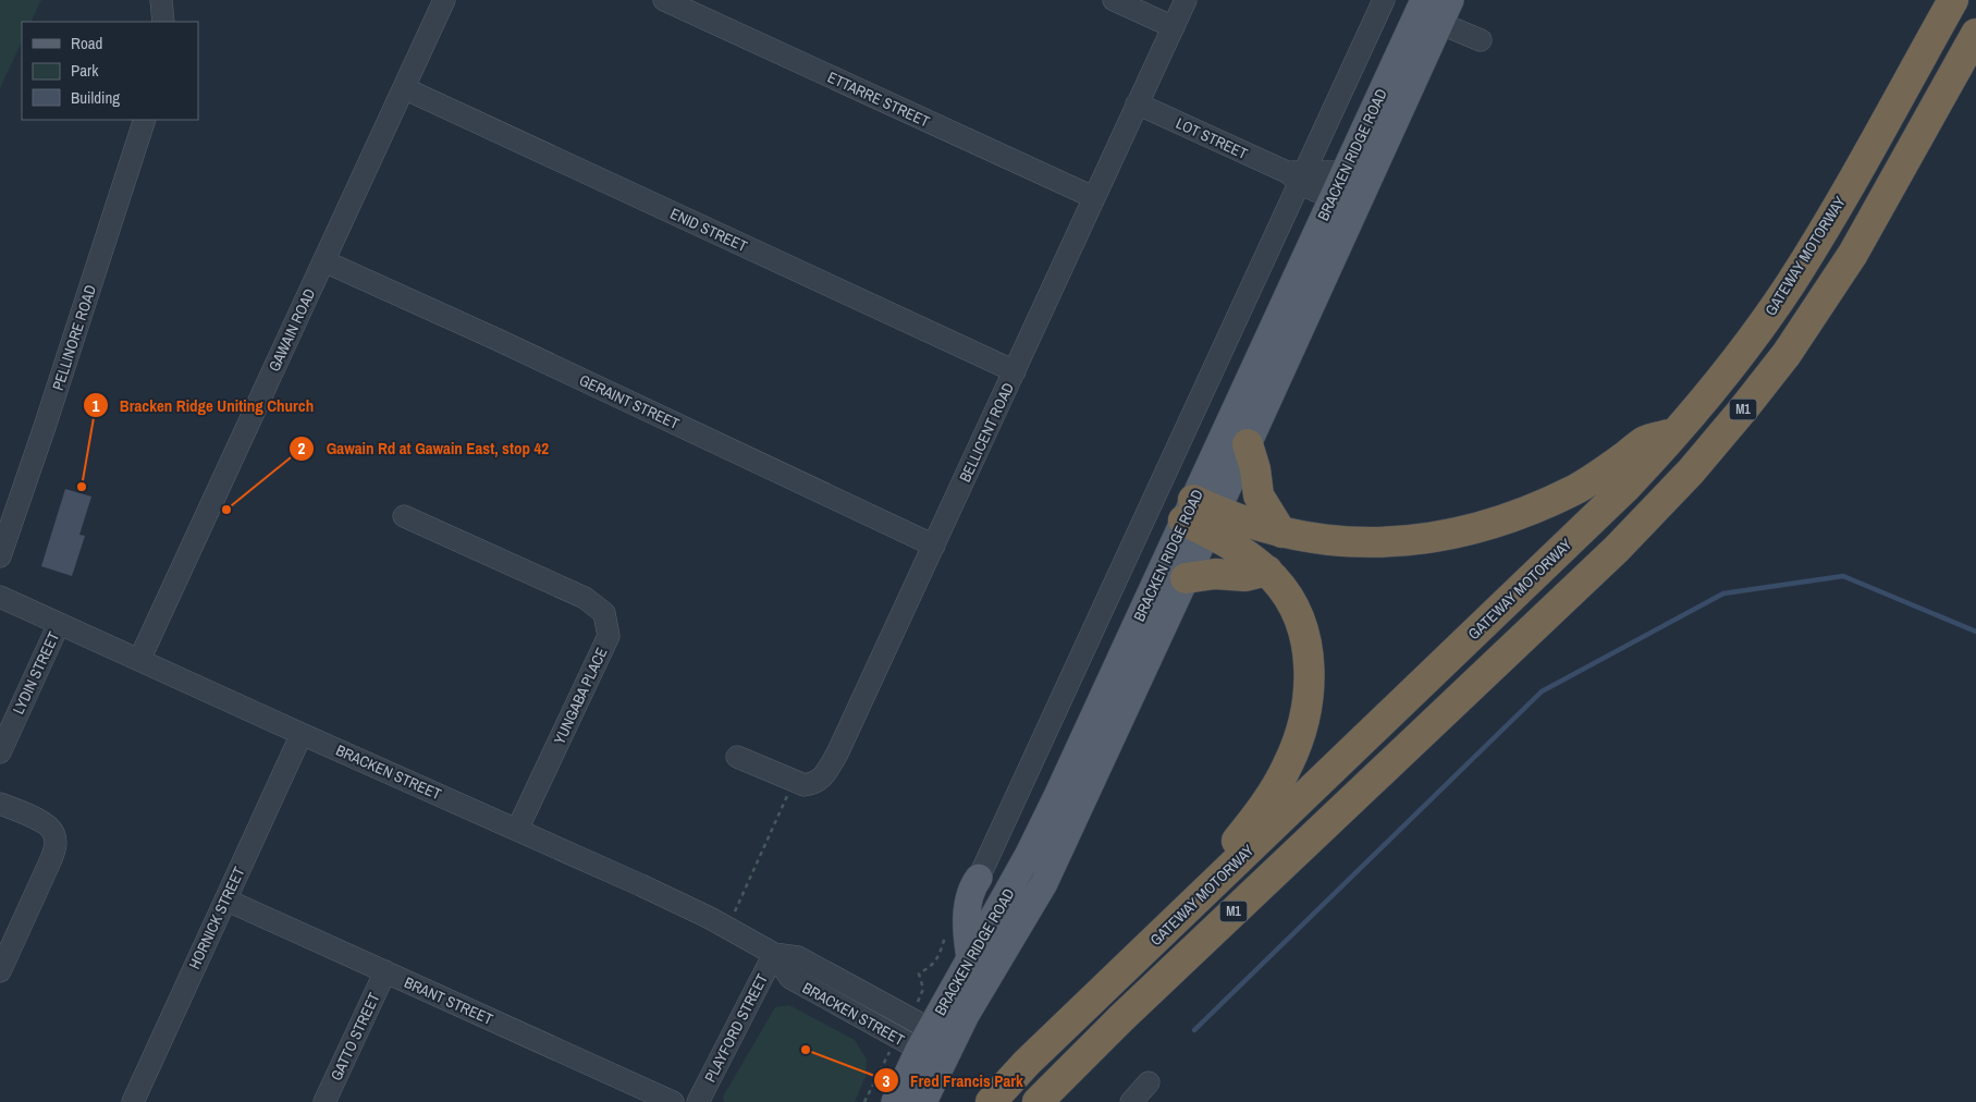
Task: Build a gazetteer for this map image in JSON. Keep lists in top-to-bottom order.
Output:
{
  "streets": {
    "highway": ["GATEWAY MOTORWAY", "M1"],
    "main road": ["BRACKEN RIDGE ROAD"],
    "street": [
      "ETTARRE STREET",
      "LOT STREET",
      "ENID STREET",
      "GAWAIN ROAD",
      "PELLINORE ROAD",
      "GERAINT STREET",
      "BELLICENT ROAD",
      "LYDIN STREET",
      "YUNGABA PLACE",
      "BRACKEN STREET",
      "HORNICK STREET",
      "BRANT STREET",
      "PLAYFORD STREET",
      "GATTO STREET"
    ]
  },
  "crossings": [
    ["ETTARRE STREET", "BELLICENT ROAD"],
    ["LOT STREET", "BRACKEN RIDGE ROAD"],
    ["LOT STREET", "BELLICENT ROAD"],
    ["BRACKEN RIDGE ROAD", "BRACKEN STREET"],
    ["ENID STREET", "GAWAIN ROAD"],
    ["ENID STREET", "BELLICENT ROAD"],
    ["GAWAIN ROAD", "GERAINT STREET"],
    ["GAWAIN ROAD", "BRACKEN STREET"],
    ["GERAINT STREET", "BELLICENT ROAD"],
    ["LYDIN STREET", "BRACKEN STREET"],
    ["YUNGABA PLACE", "BRACKEN STREET"],
    ["BRACKEN STREET", "HORNICK STREET"],
    ["BRACKEN STREET", "PLAYFORD STREET"],
    ["HORNICK STREET", "BRANT STREET"],
    ["BRANT STREET", "GATTO STREET"]
  ],
  "places": ["Bracken Ridge Uniting Church", "Gawain Rd at Gawain East, stop 42", "Fred Francis Park"],
  "legend": ["Road", "Park", "Building"]
}
